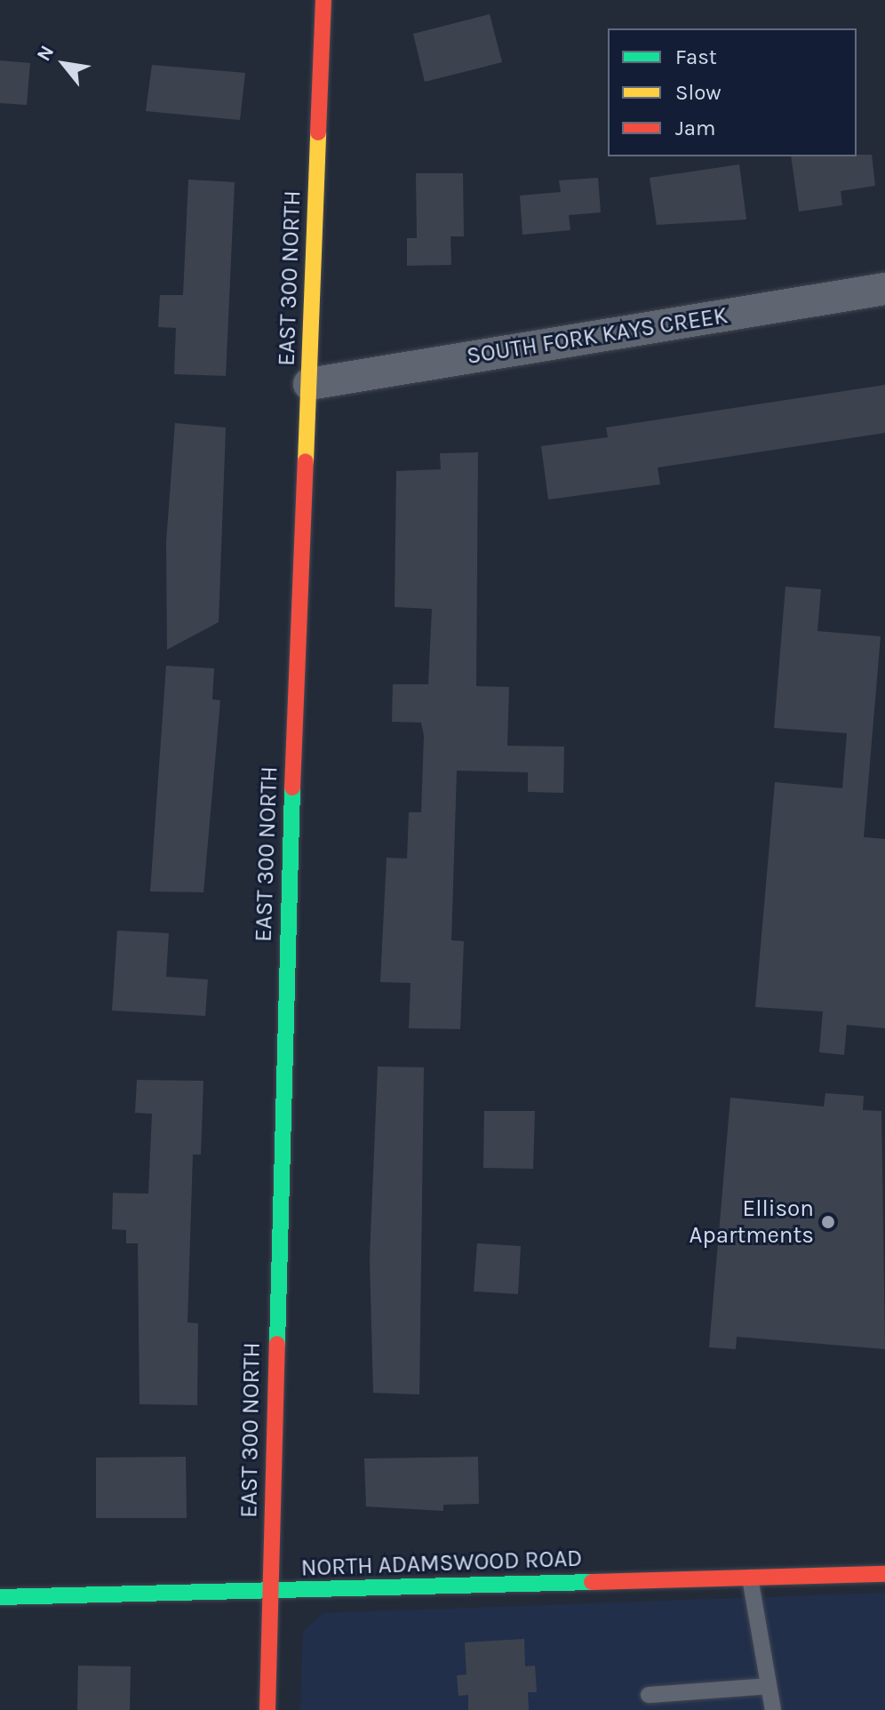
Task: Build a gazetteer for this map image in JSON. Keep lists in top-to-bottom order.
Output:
{
  "streets": {
    "street": ["EAST 300 NORTH", "SOUTH FORK KAYS CREEK", "NORTH ADAMSWOOD ROAD"]
  },
  "crossings": [
    ["EAST 300 NORTH", "SOUTH FORK KAYS CREEK"],
    ["EAST 300 NORTH", "NORTH ADAMSWOOD ROAD"]
  ],
  "places": ["Ellison Apartments"],
  "legend": ["Fast", "Slow", "Jam"],
  "north": "top left"
}
